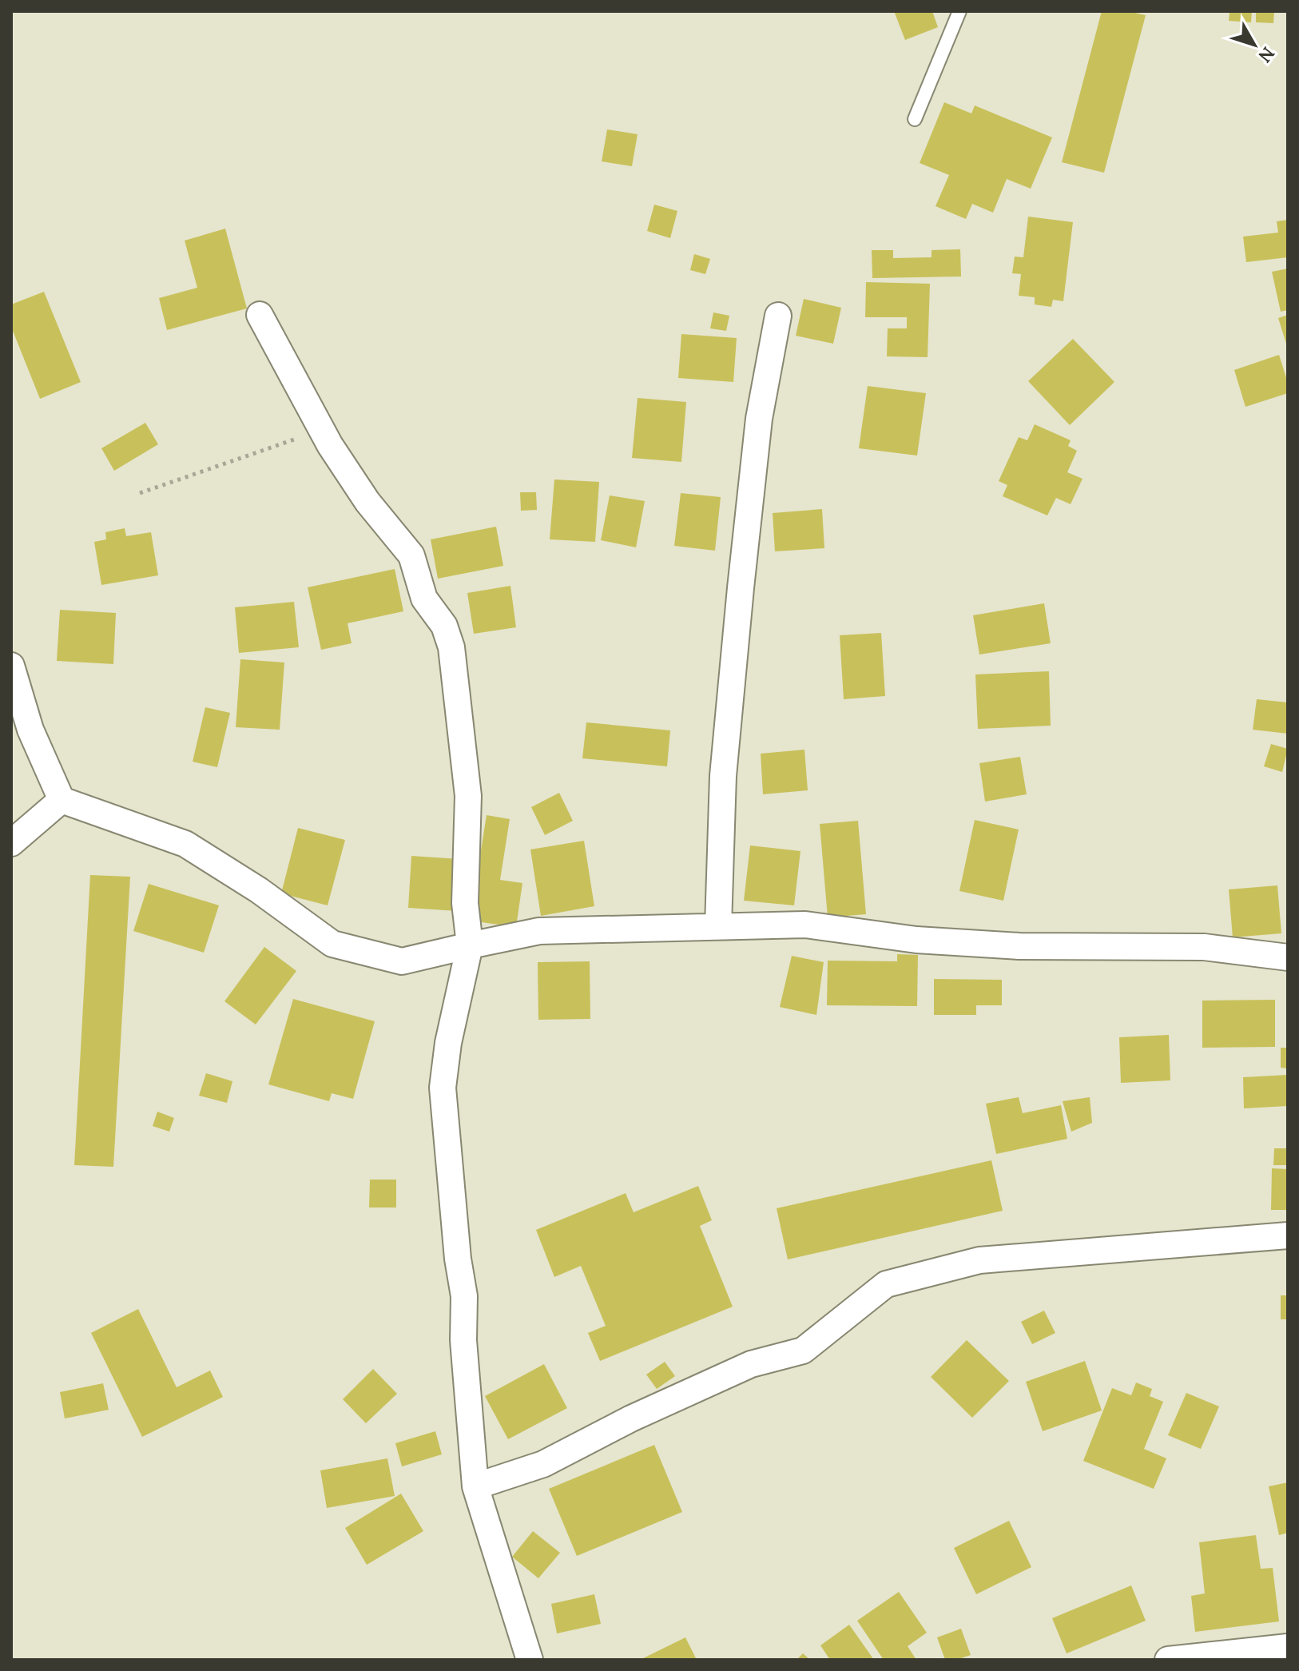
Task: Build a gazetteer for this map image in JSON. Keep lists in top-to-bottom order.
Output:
{
  "north": "bottom right"
}
